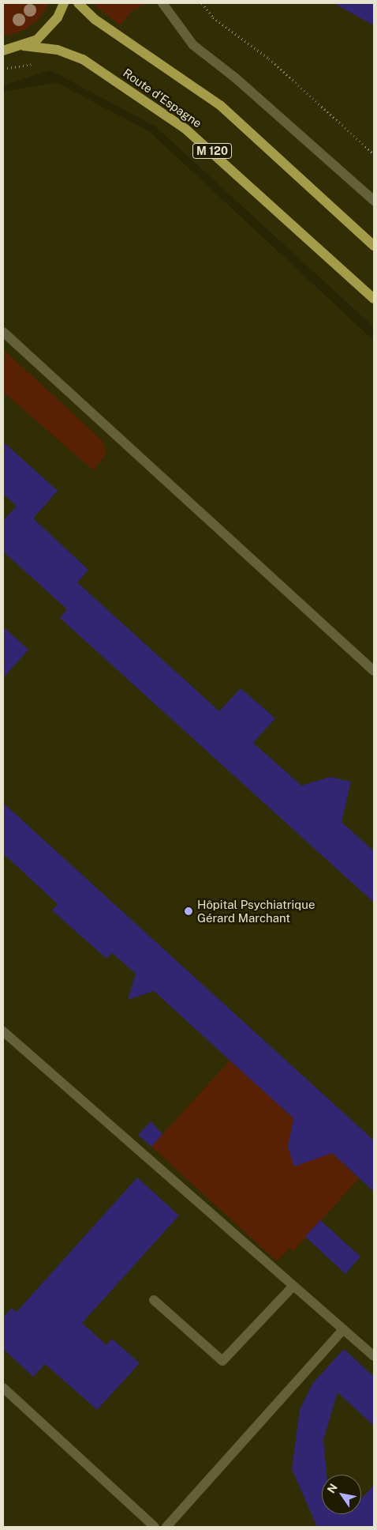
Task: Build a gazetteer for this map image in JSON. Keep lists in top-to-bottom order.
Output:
{
  "streets": {
    "main road": ["Route d'Espagne", "M 120"]
  },
  "places": ["Hôpital Psychiatrique Gérard Marchant"],
  "north": "top left"
}
